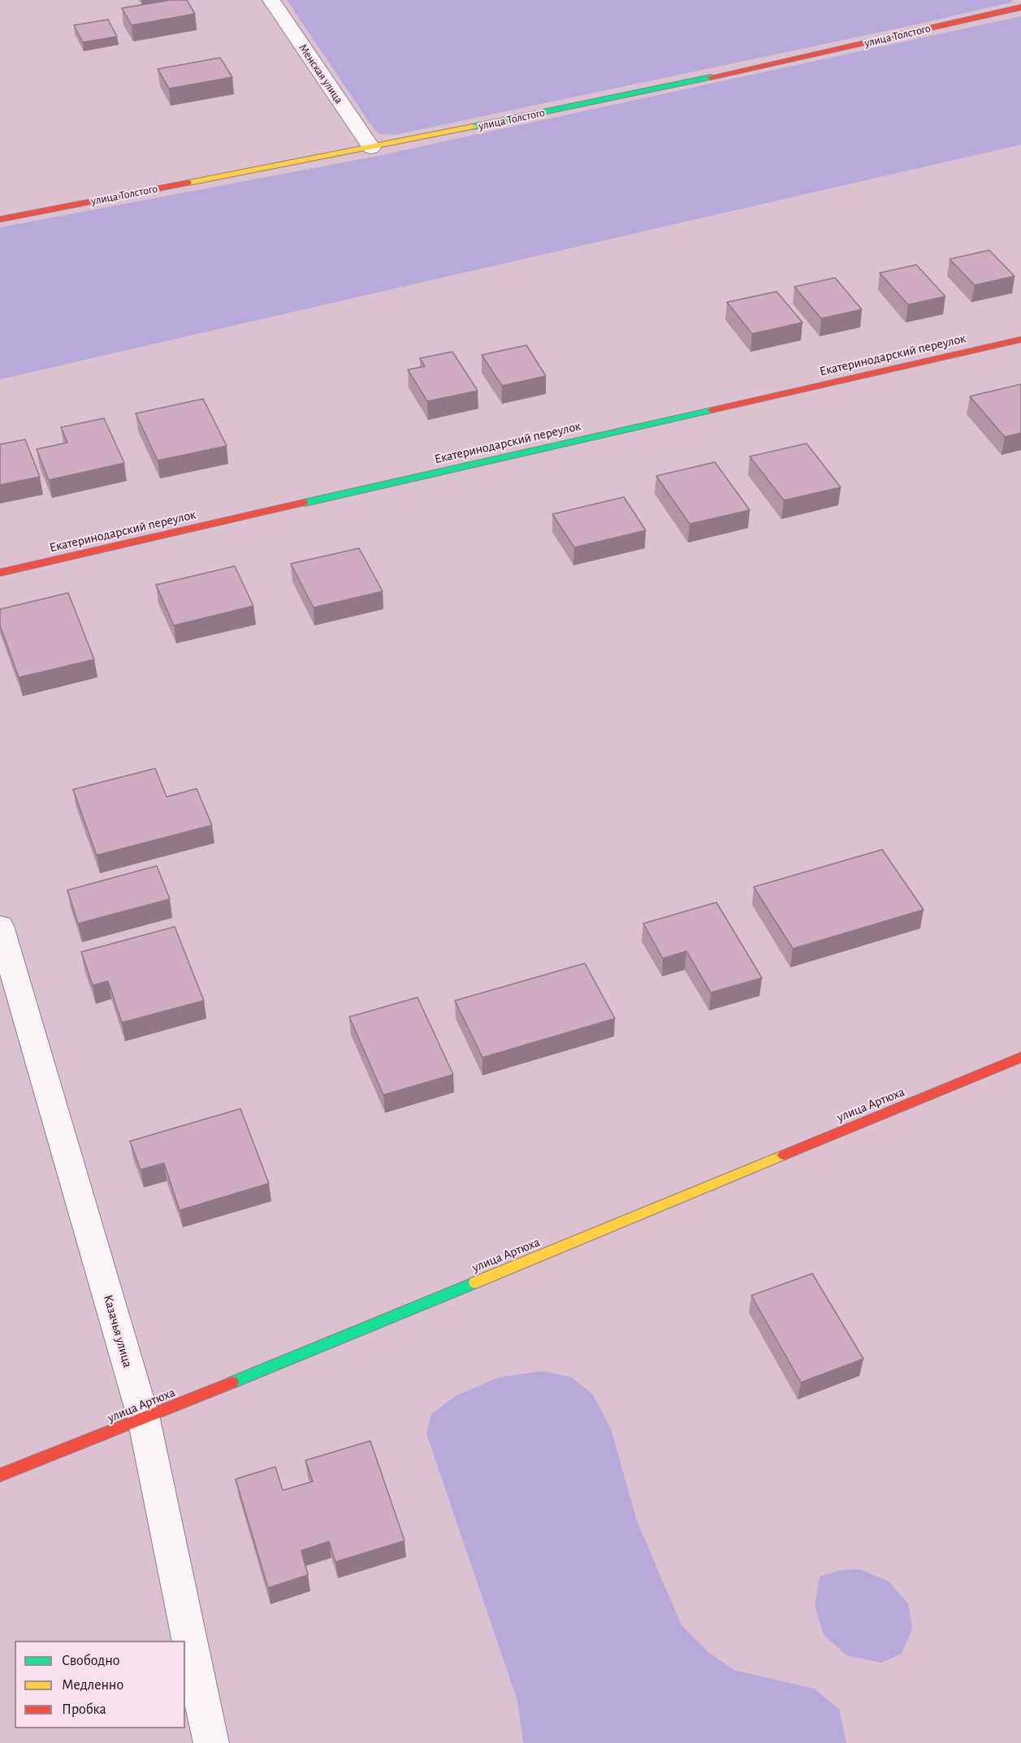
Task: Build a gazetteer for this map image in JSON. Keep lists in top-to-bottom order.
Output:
{
  "streets": {
    "street": [
      "улица Толстого",
      "Менская улица",
      "Екатеринодарский переулок",
      "улица Артюха",
      "Казачья улица"
    ]
  },
  "crossings": [
    ["улица Толстого", "Менская улица"],
    ["улица Артюха", "Казачья улица"]
  ],
  "legend": ["Свободно", "Медленно", "Пробка"]
}
